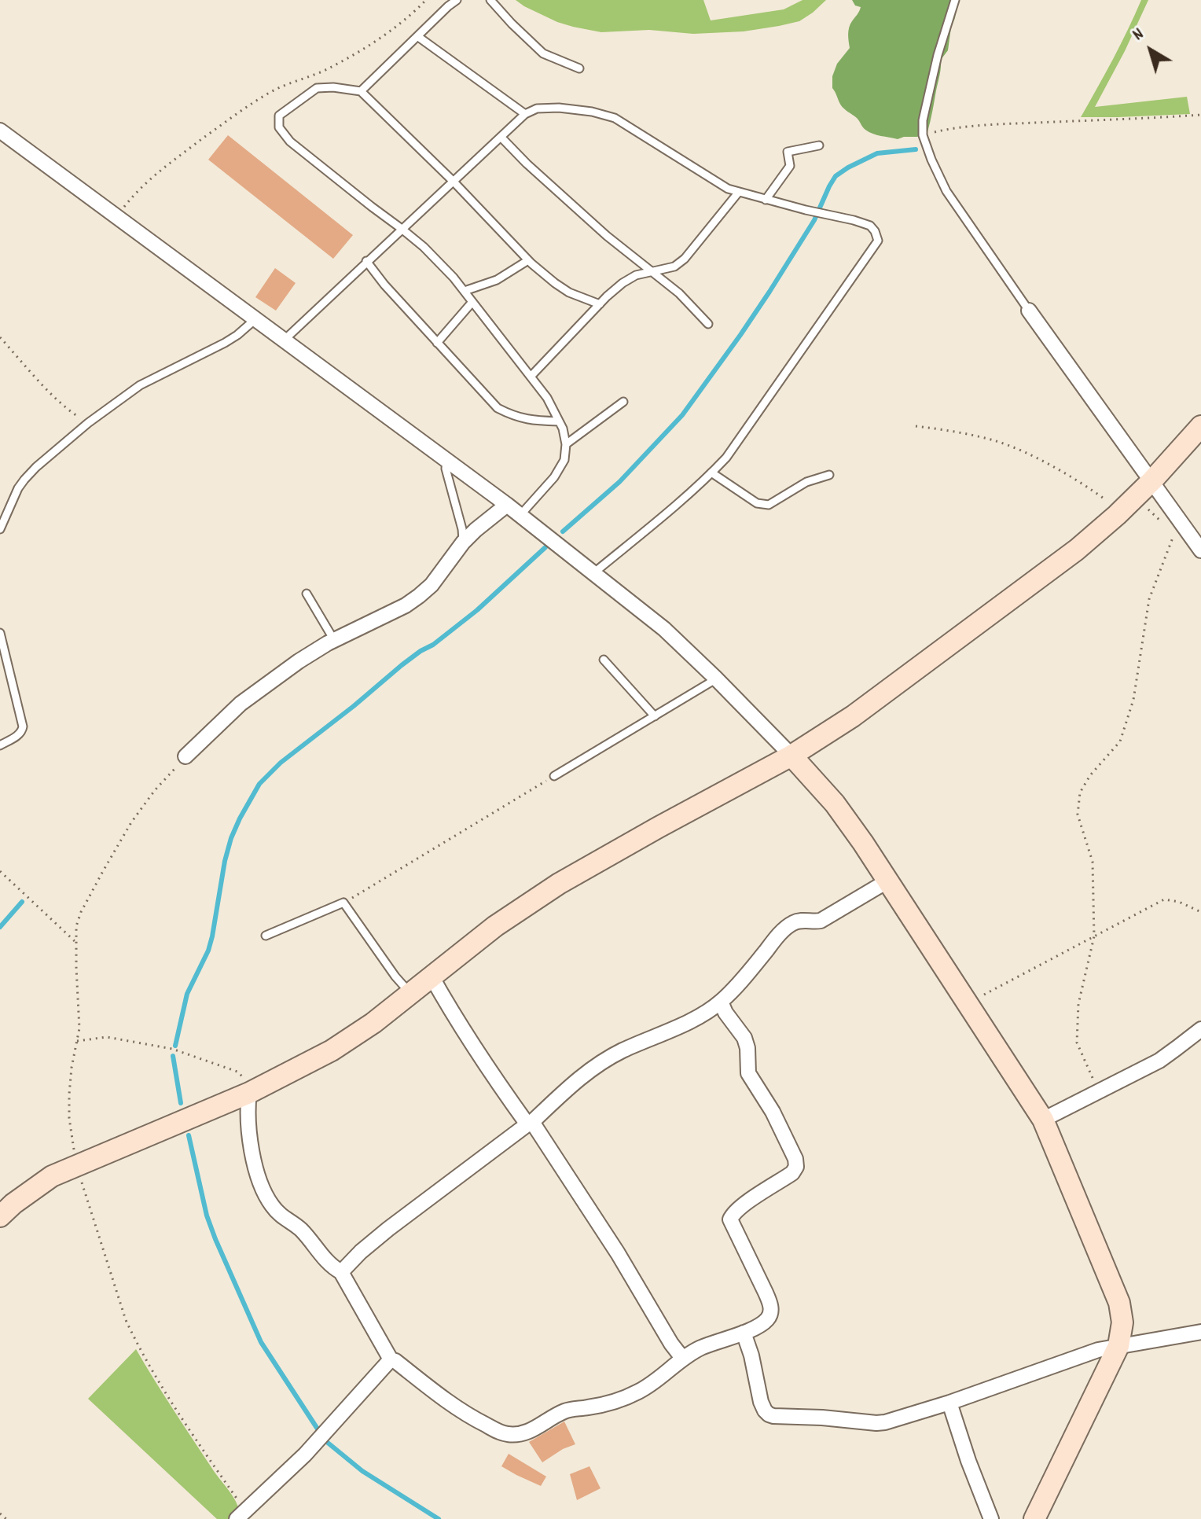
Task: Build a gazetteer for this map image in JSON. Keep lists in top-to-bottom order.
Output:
{
  "north": "top left"
}
